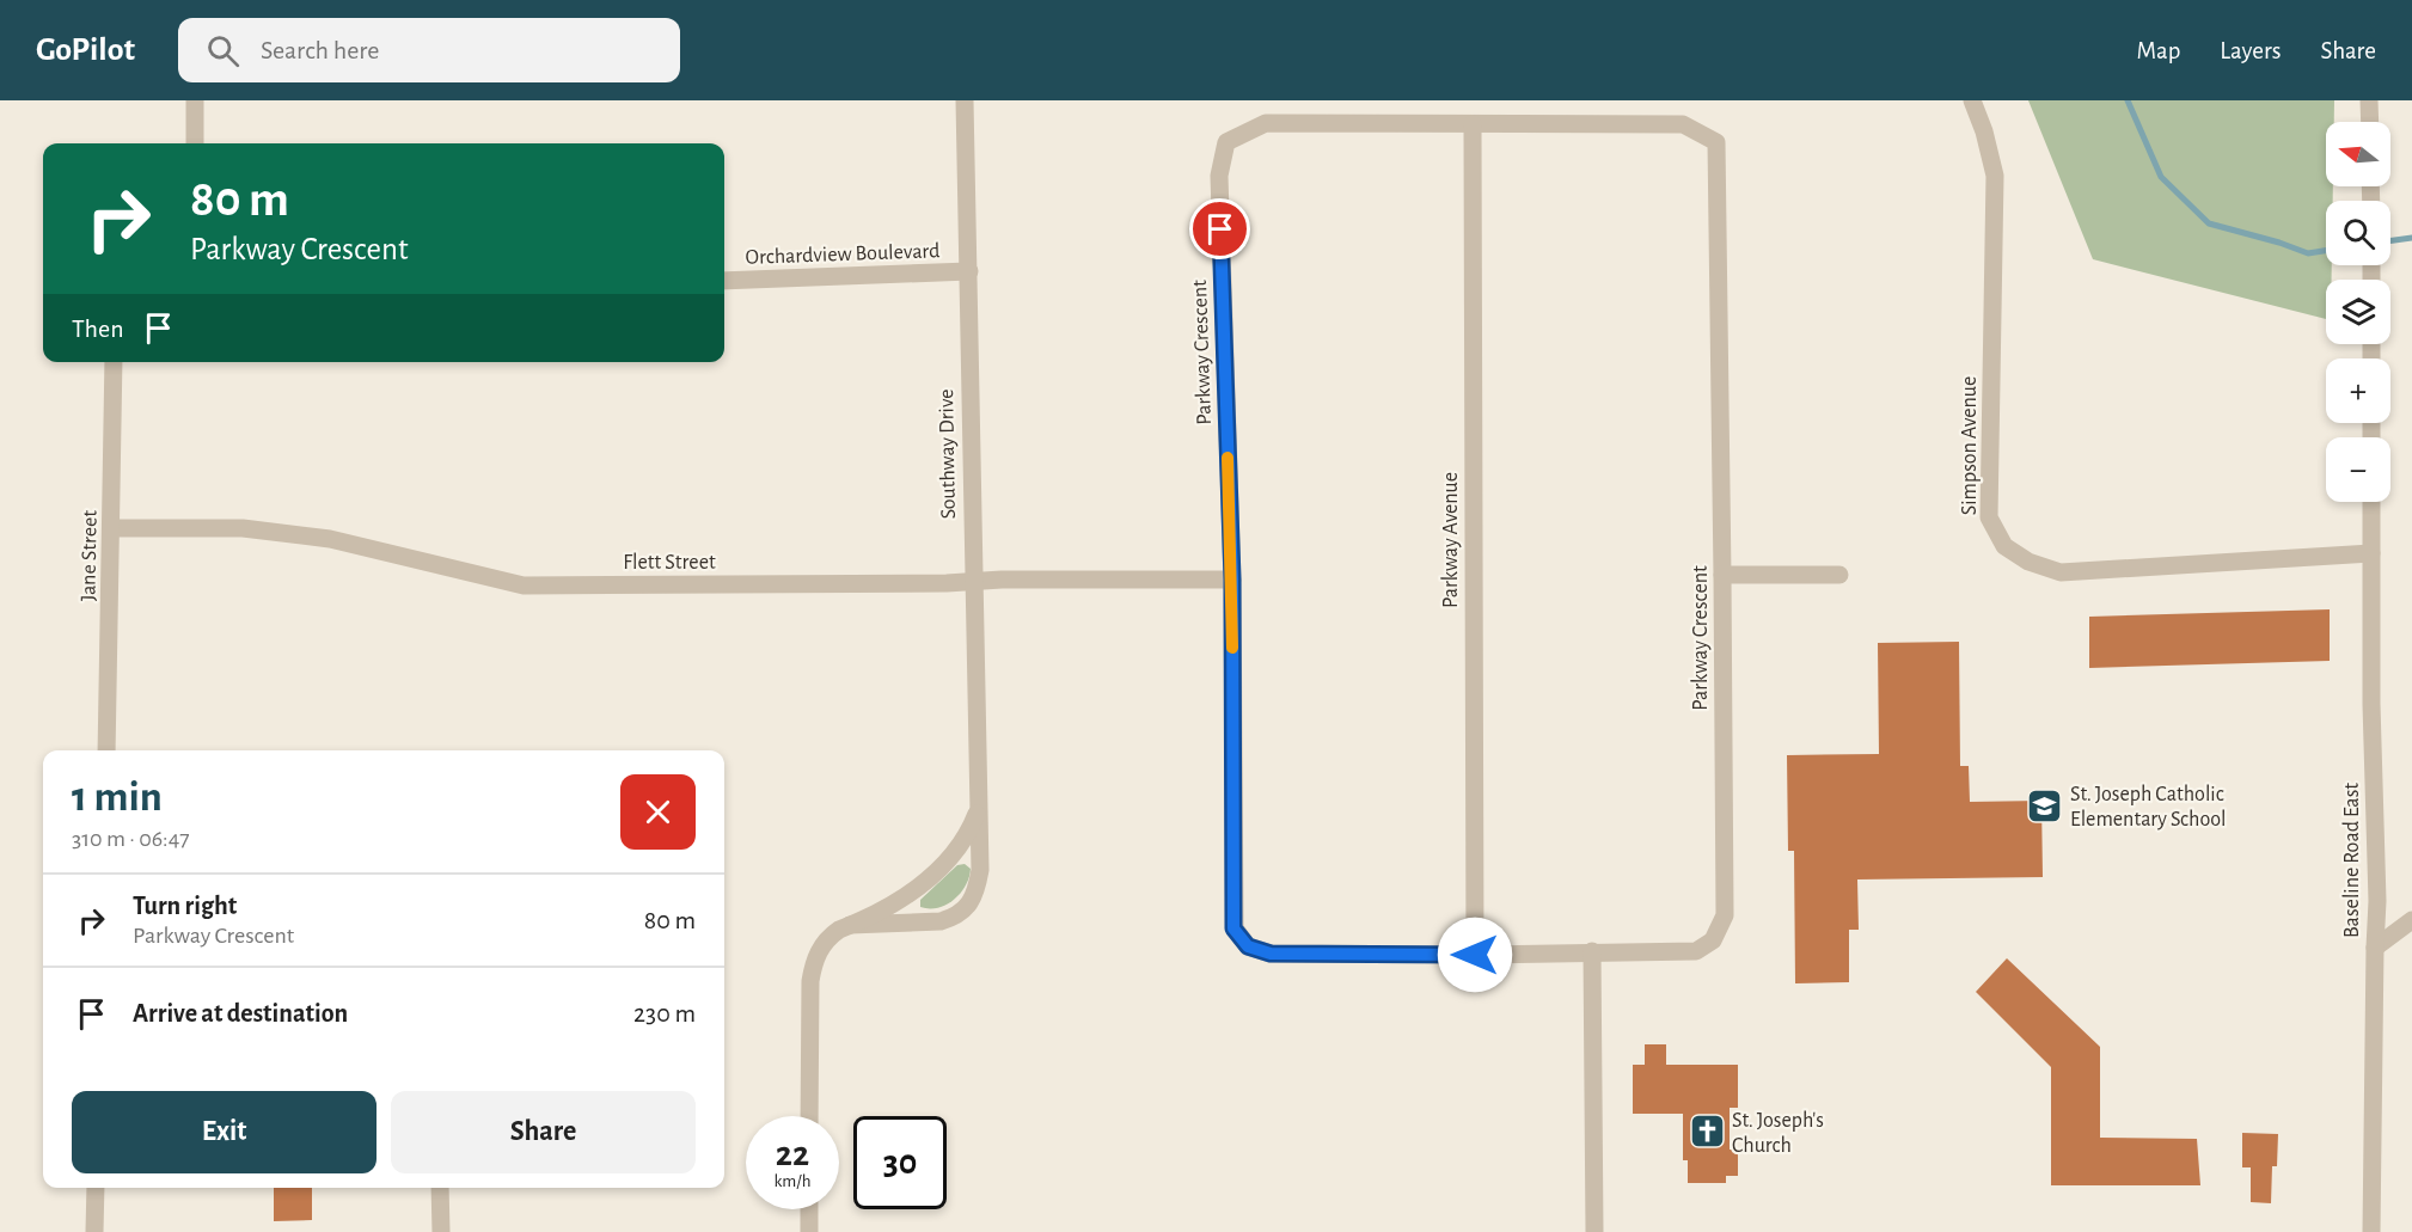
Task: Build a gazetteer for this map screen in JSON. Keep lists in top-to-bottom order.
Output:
{
  "streets": {
    "street": [
      "Orchardview Boulevard",
      "Parkway Crescent",
      "Simpson Avenue",
      "Southway Drive",
      "Parkway Avenue",
      "Jane Street",
      "Flett Street",
      "Baseline Road East"
    ]
  },
  "crossings": [
    ["Orchardview Boulevard", "Southway Drive"],
    ["Parkway Crescent", "Parkway Avenue"],
    ["Parkway Crescent", "Flett Street"],
    ["Simpson Avenue", "Baseline Road East"],
    ["Southway Drive", "Flett Street"],
    ["Jane Street", "Flett Street"]
  ],
  "places": {
    "school or university": ["St. Joseph Catholic Elementary School"],
    "church": ["St. Joseph's Church"]
  },
  "north": "left",
  "page": {
    "header": "GoPilot",
    "search": "Search here",
    "nav": ["Map", "Layers", "Share"],
    "map_buttons": ["+", "−"],
    "turn": ["80 m", "Parkway Crescent"],
    "then": "Then",
    "heading": ["1 min", "310 m · 06:47"],
    "list": [
      {
        "name": "Turn right",
        "note": "Parkway Crescent",
        "value": "80 m"
      },
      {
        "name": "Arrive at destination",
        "value": "230 m"
      }
    ],
    "buttons": ["Exit", "Share"],
    "speed": "22 km/h",
    "limit": "30"
  }
}
